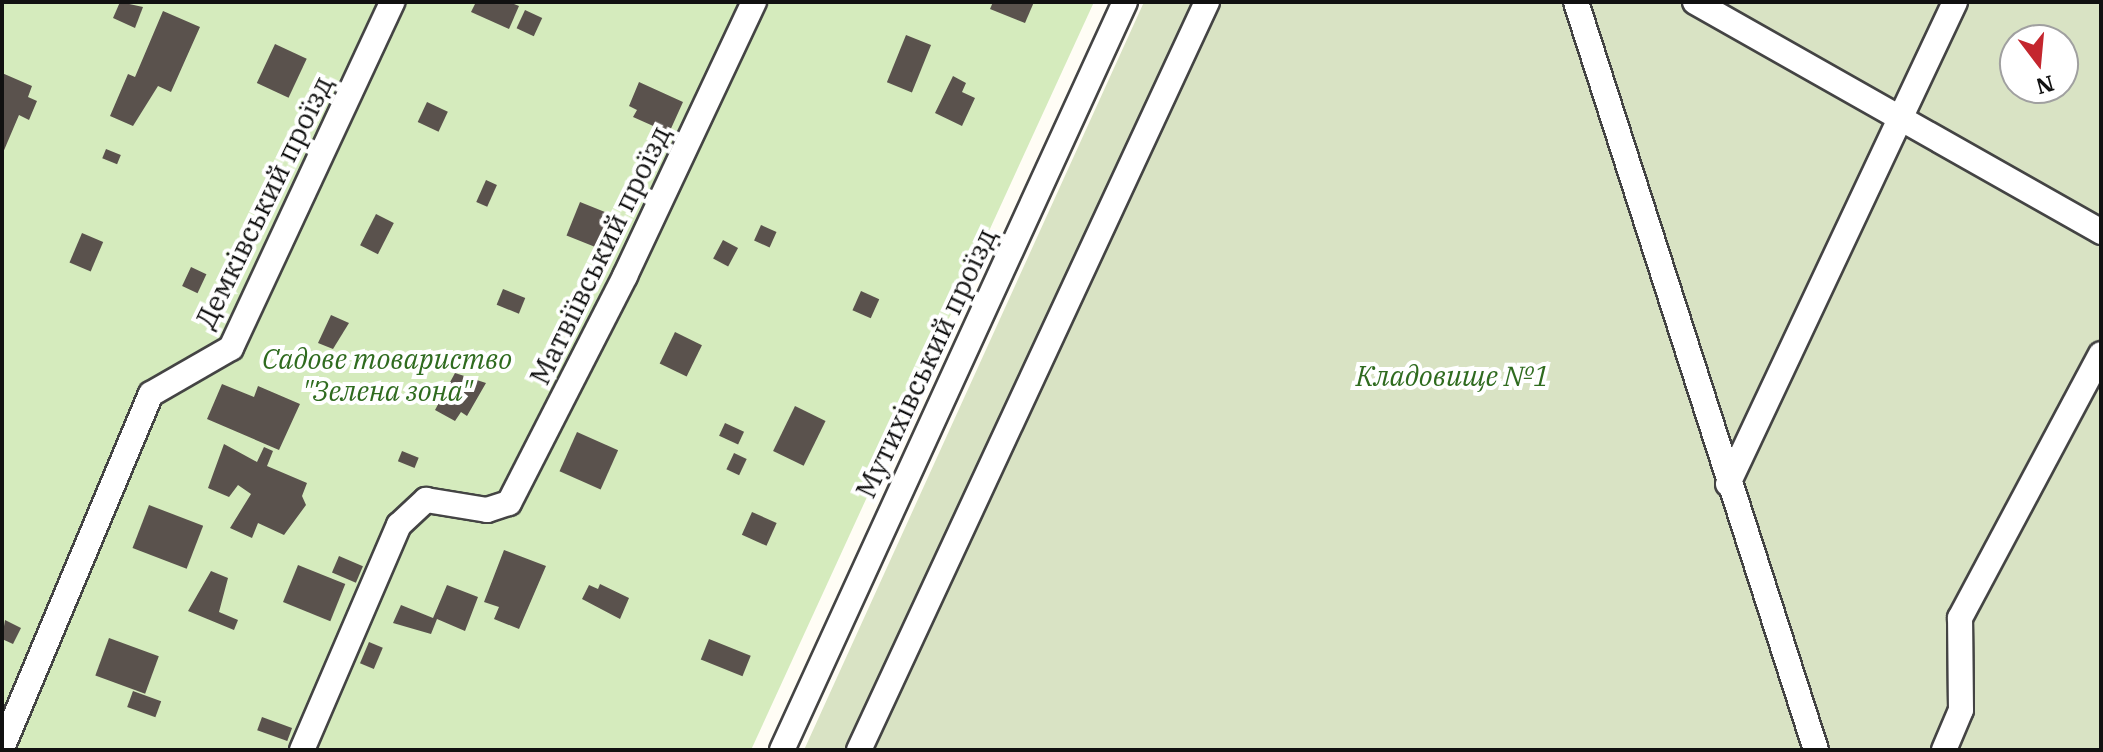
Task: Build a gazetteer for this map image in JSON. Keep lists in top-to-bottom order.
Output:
{
  "streets": {
    "lane": ["Демківський проїзд", "Матвіївський проїзд", "Мутихівський проїзд"]
  },
  "parks": ["Садове товариство \"Зелена зона\"", "Кладовище №1"],
  "north": "bottom"
}
